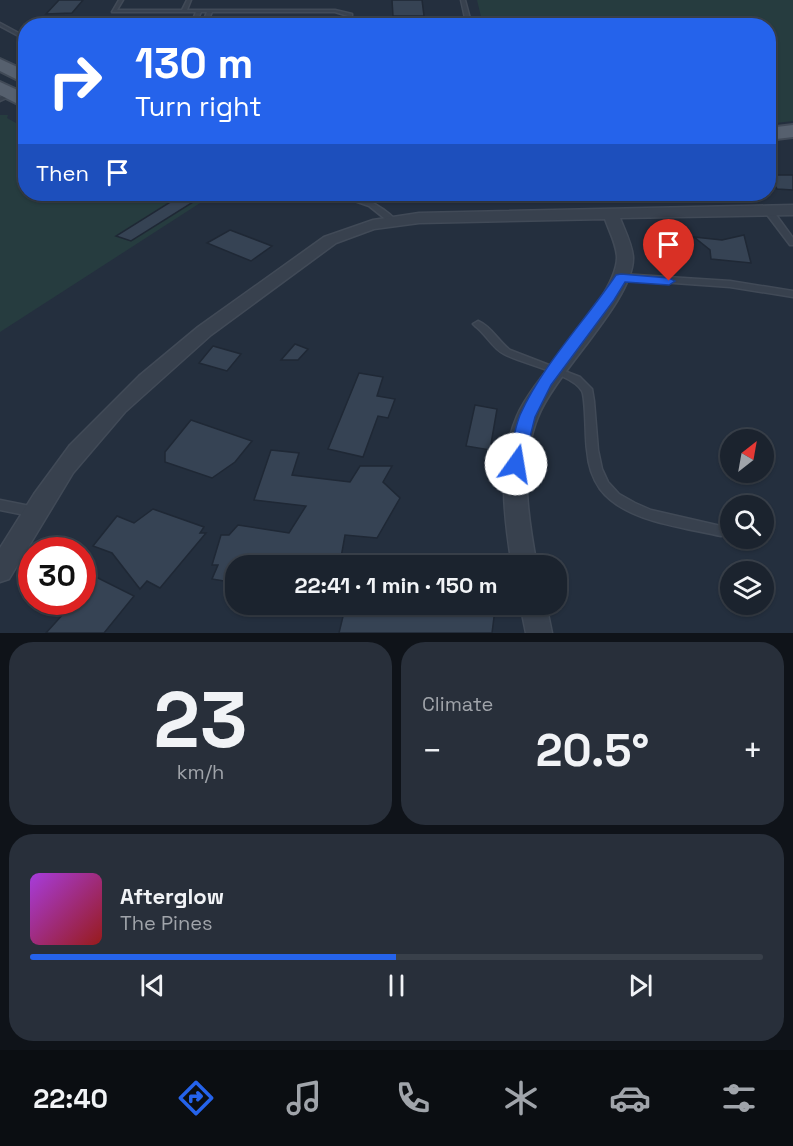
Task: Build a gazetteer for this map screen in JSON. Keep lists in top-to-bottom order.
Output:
{
  "north": "top right",
  "page": {
    "turn": ["130 m", "Turn right"],
    "then": "Then",
    "limit": "30",
    "trip": "22:41 · 1 min · 150 m",
    "tile": [
      ["23", "km/h"],
      "Climate"
    ],
    "heat": ["−", "20.5°", "+"],
    "song": ["Afterglow", "The Pines"],
    "tabs": "22:40"
  }
}
